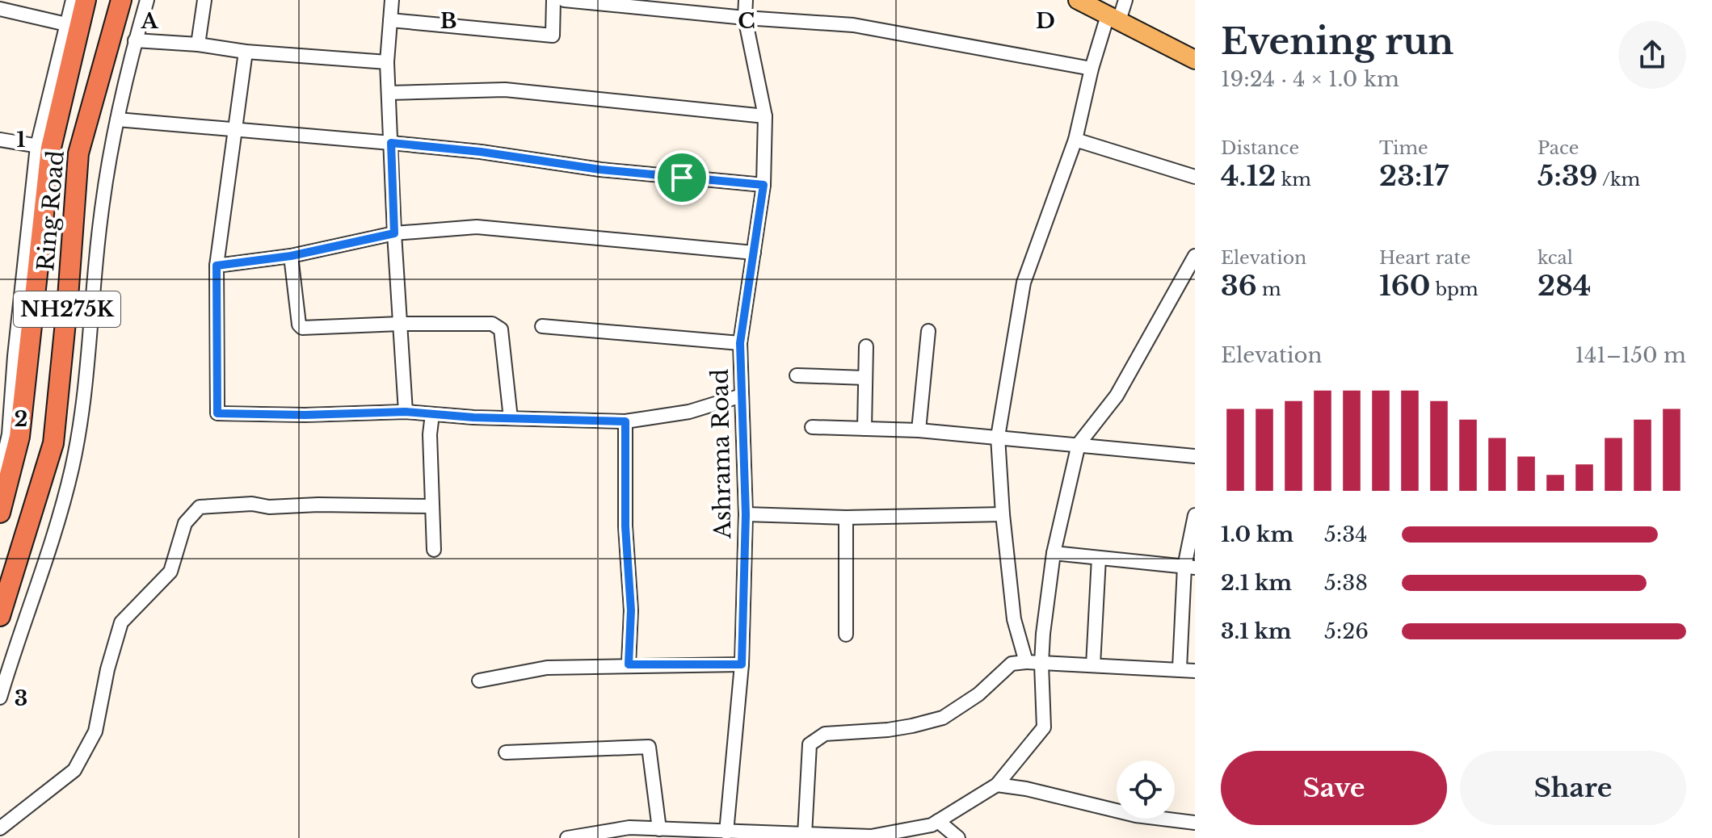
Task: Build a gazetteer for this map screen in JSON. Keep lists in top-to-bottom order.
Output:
{
  "streets": {
    "highway": ["Ring Road", "NH275K"],
    "street": ["Ashrama Road"]
  },
  "page": {
    "heading": ["Evening run", "19:24 · 4 × 1.0 km"],
    "stats": [
      ["Distance", "4.12 km"],
      ["Time", "23:17"],
      ["Pace", "5:39 /km"],
      ["Elevation", "36 m"],
      ["Heart rate", "160 bpm"],
      ["kcal", "284"]
    ],
    "chart": ["Elevation", "141–150 m"],
    "list": [
      {
        "name": "1.0 km",
        "note": "5:34"
      },
      {
        "name": "2.1 km",
        "note": "5:38"
      },
      {
        "name": "3.1 km",
        "note": "5:26"
      }
    ],
    "buttons": ["Save", "Share"]
  },
  "grid": {
    "columns": [
      "A",
      "B",
      "C",
      "D"
    ],
    "rows": ["1", "2", "3"]
  }
}
